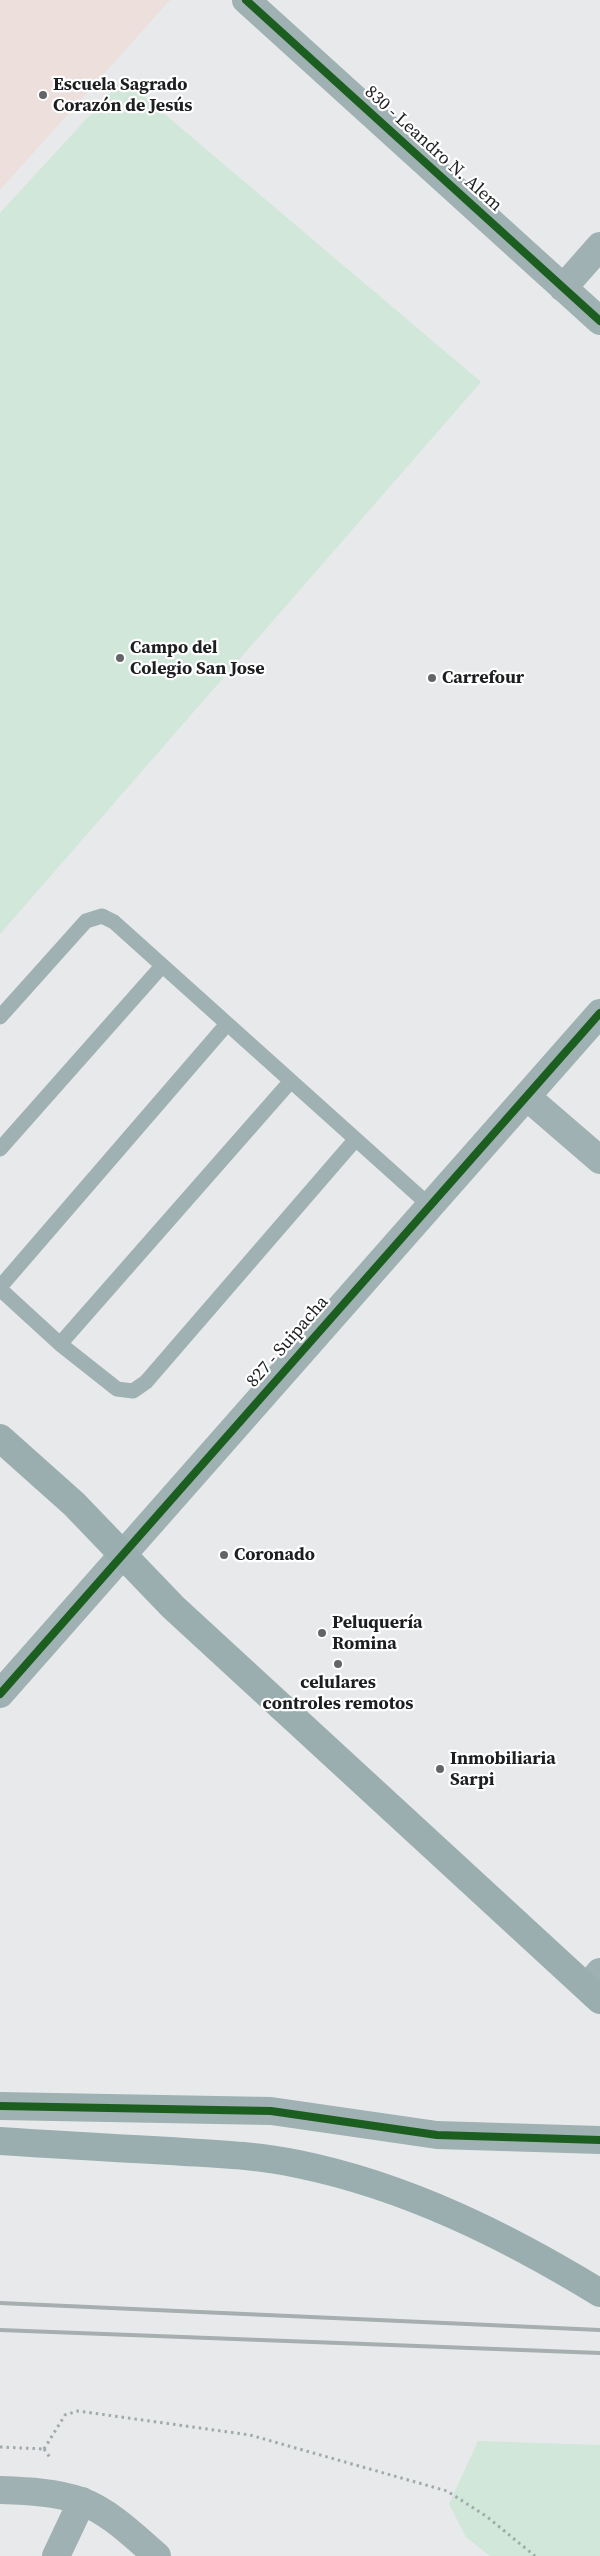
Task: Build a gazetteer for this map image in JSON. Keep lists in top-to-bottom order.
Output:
{
  "streets": {
    "street": ["830 - Leandro N. Alem", "827 - Suipacha"]
  },
  "places": [
    "Escuela Sagrado Corazón de Jesús",
    "Campo del Colegio San Jose",
    "Carrefour",
    "Coronado",
    "Peluquería Romina",
    "celulares controles remotos",
    "Inmobiliaria Sarpi"
  ]
}
